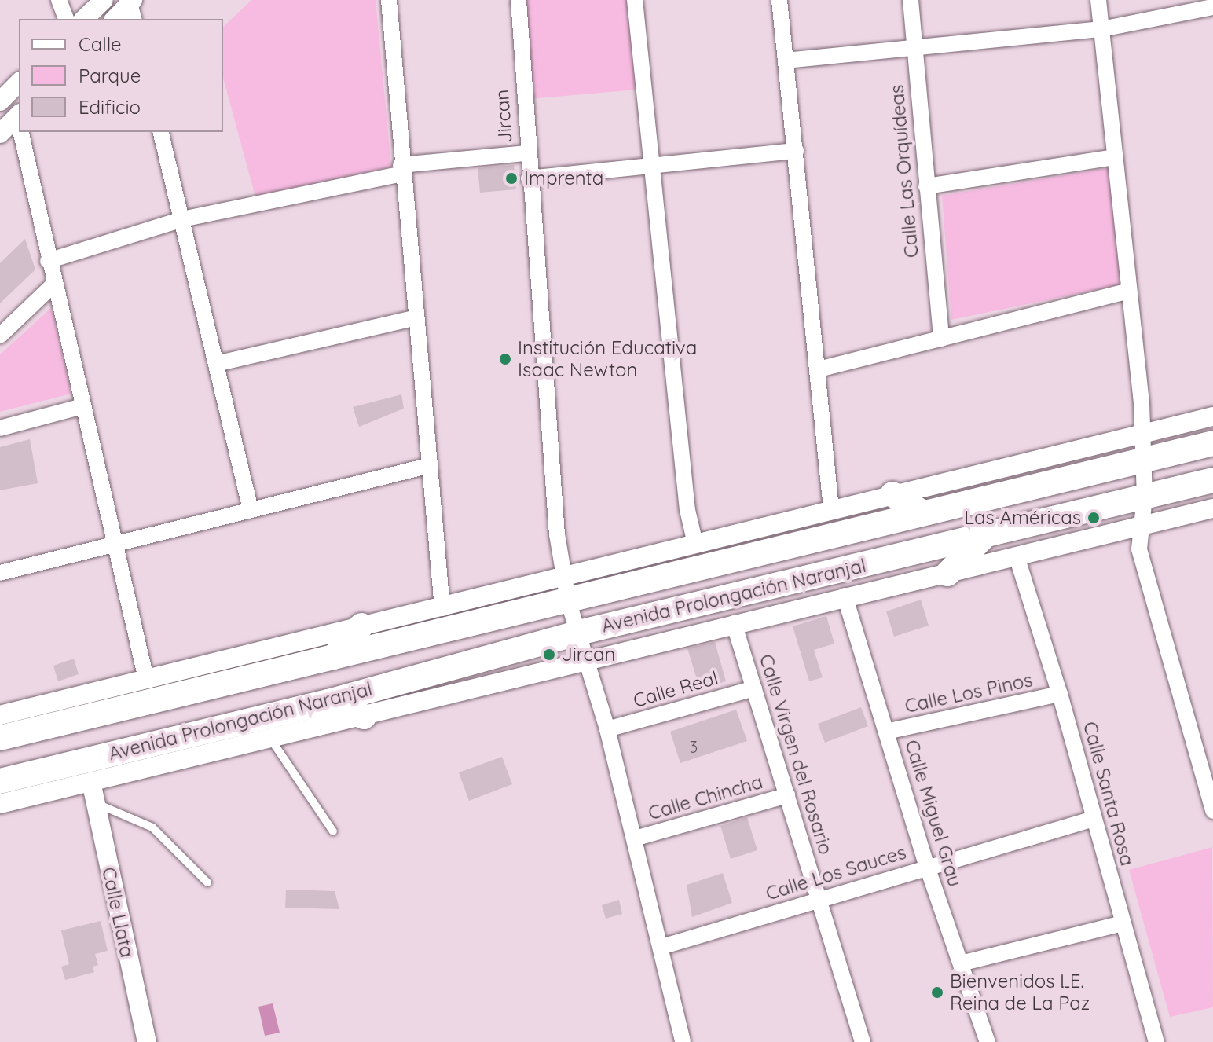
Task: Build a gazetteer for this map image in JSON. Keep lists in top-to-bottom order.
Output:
{
  "streets": {
    "main road": ["Avenida Prolongación Naranjal"],
    "street": [
      "Jircan",
      "Calle Las Orquídeas",
      "Calle Real",
      "Calle Los Pinos",
      "Calle Virgen del Rosario",
      "Calle Santa Rosa",
      "Calle Chincha",
      "Calle Miguel Grau",
      "Calle Los Sauces",
      "Calle Llata"
    ]
  },
  "crossings": [
    ["Jircan", "Avenida Prolongación Naranjal"],
    ["Jircan", "Calle Real"],
    ["Jircan", "Calle Chincha"],
    ["Jircan", "Calle Los Sauces"],
    ["Avenida Prolongación Naranjal", "Calle Virgen del Rosario"],
    ["Avenida Prolongación Naranjal", "Calle Santa Rosa"],
    ["Avenida Prolongación Naranjal", "Calle Miguel Grau"],
    ["Avenida Prolongación Naranjal", "Calle Llata"],
    ["Calle Real", "Calle Virgen del Rosario"],
    ["Calle Los Pinos", "Calle Santa Rosa"],
    ["Calle Los Pinos", "Calle Miguel Grau"],
    ["Calle Virgen del Rosario", "Calle Chincha"],
    ["Calle Virgen del Rosario", "Calle Los Sauces"],
    ["Calle Santa Rosa", "Calle Los Sauces"],
    ["Calle Miguel Grau", "Calle Los Sauces"]
  ],
  "places": [
    "Imprenta",
    "Institución Educativa Isaac Newton",
    "Las Américas",
    "Jircan",
    "Bienvenidos LE. Reina de La Paz"
  ],
  "house_numbers": ["3"],
  "legend": ["Calle", "Parque", "Edificio"]
}
